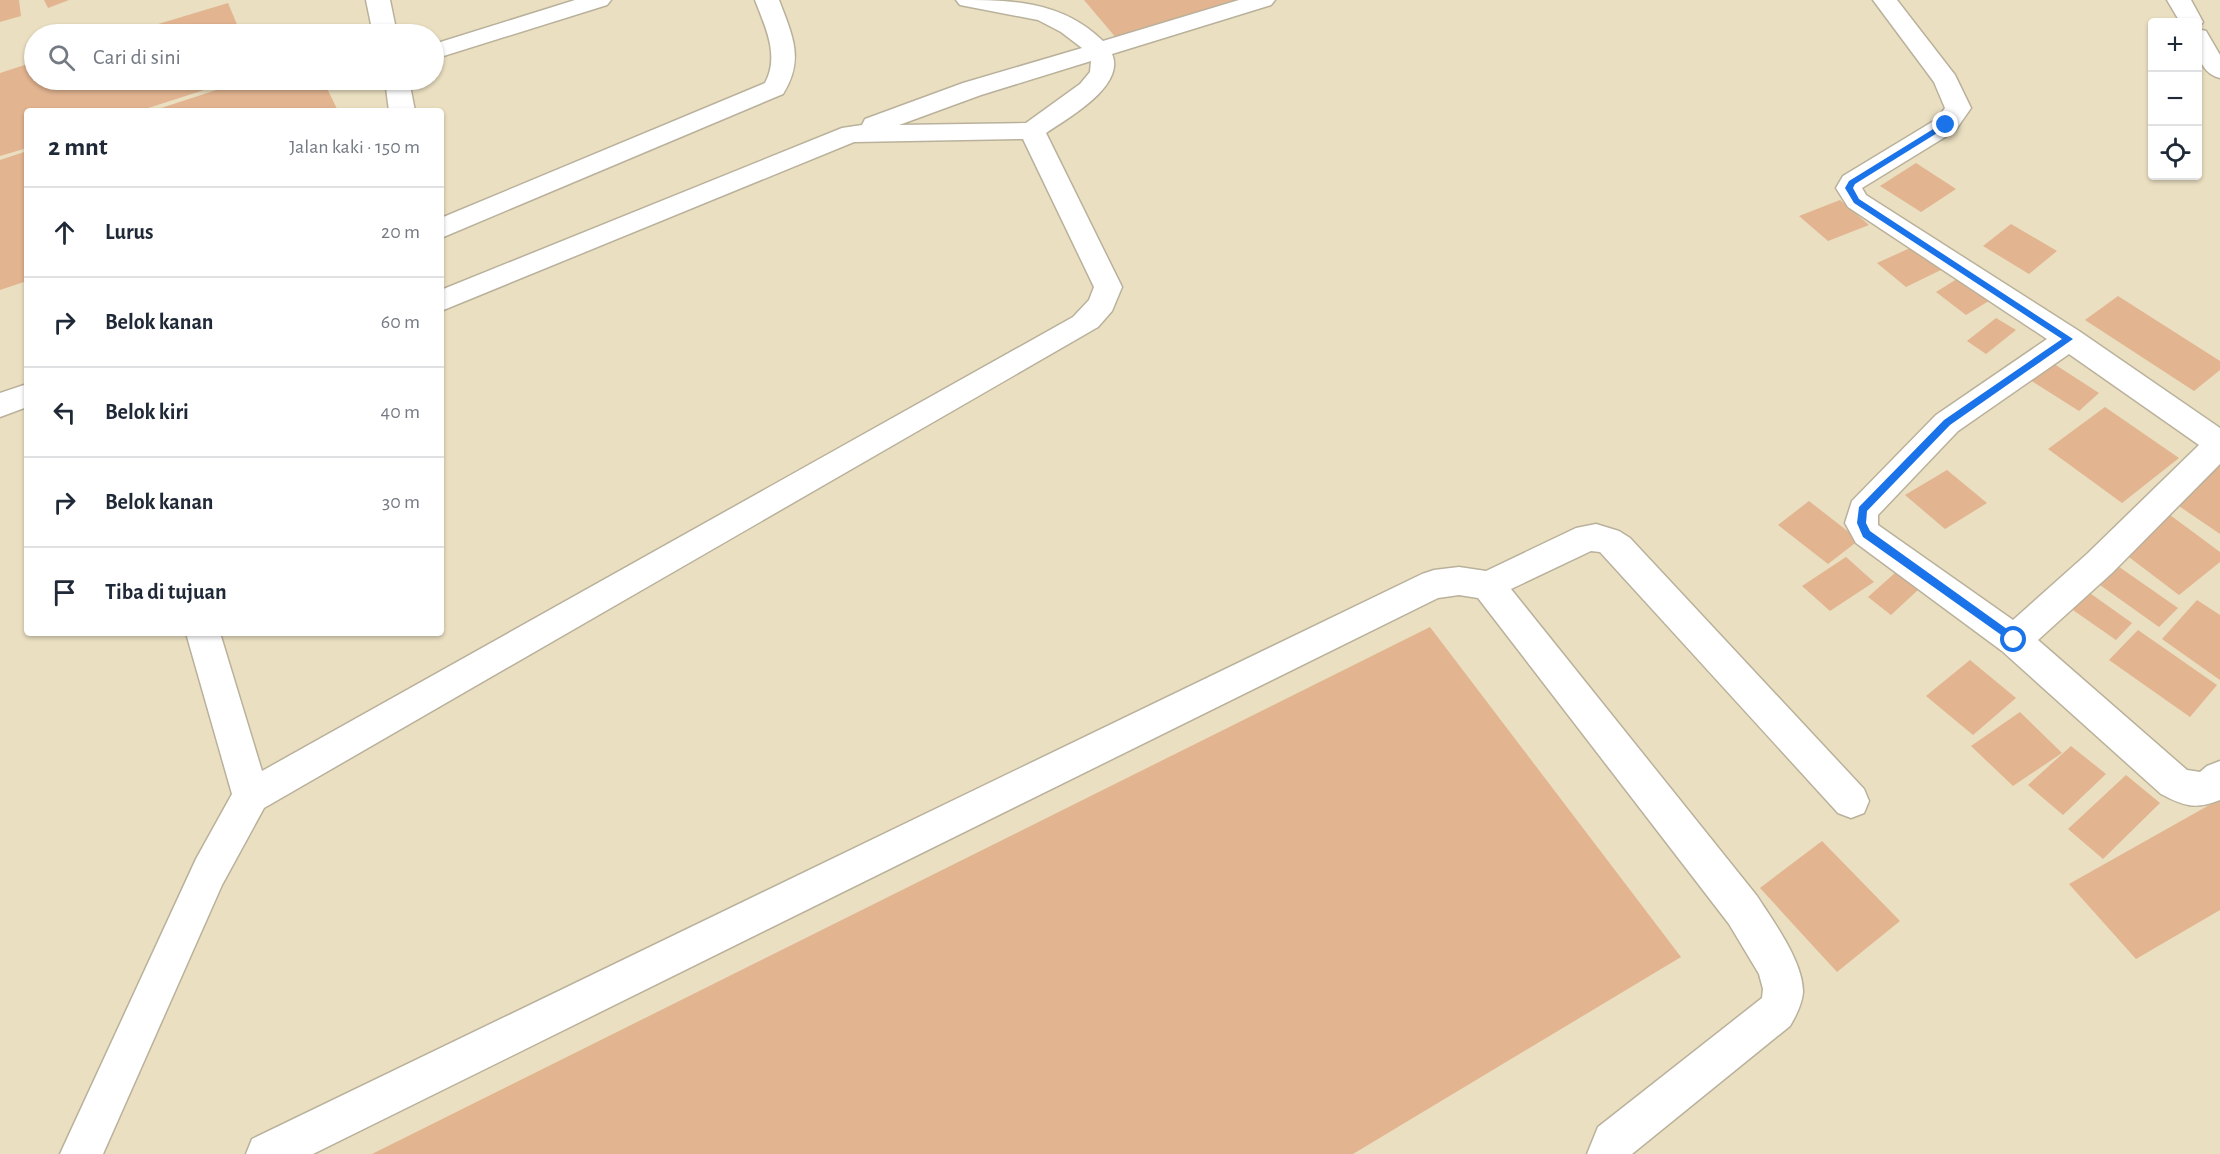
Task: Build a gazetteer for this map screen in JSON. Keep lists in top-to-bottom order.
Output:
{
  "page": {
    "map_buttons": ["+", "−"],
    "search": "Cari di sini",
    "heading": ["2 mnt", "Jalan kaki · 150 m"],
    "list": [
      ["Lurus", "20 m"],
      ["Belok kanan", "60 m"],
      ["Belok kiri", "40 m"],
      ["Belok kanan", "30 m"],
      "Tiba di tujuan"
    ]
  }
}
